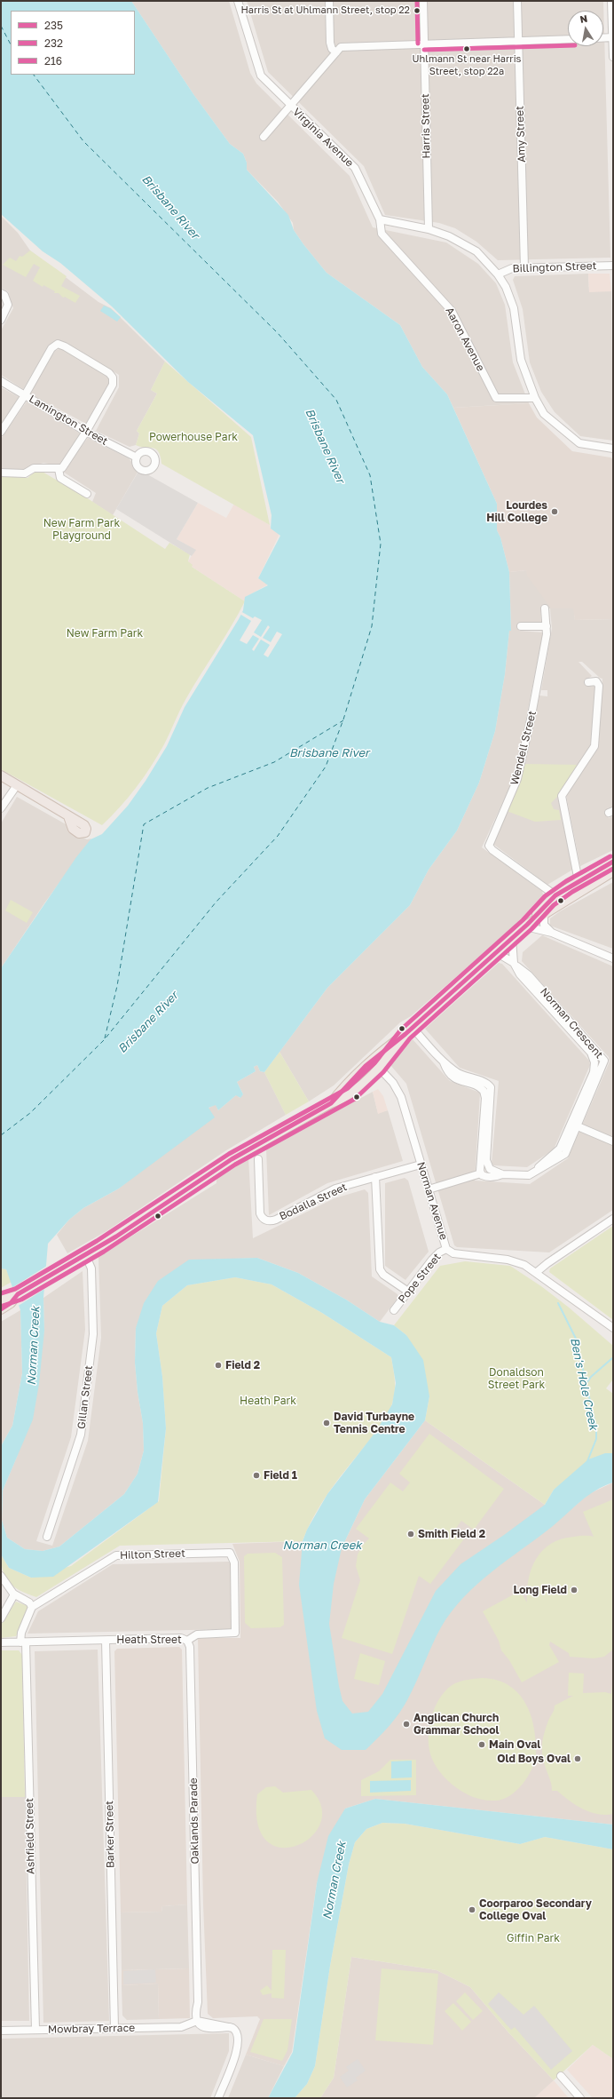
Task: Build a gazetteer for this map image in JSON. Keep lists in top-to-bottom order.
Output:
{
  "streets": {
    "street": [
      "Harris Street",
      "Amy Street",
      "Virginia Avenue",
      "Billington Street",
      "Aaron Avenue",
      "Lamington Street",
      "Wendell Street",
      "Norman Crescent",
      "Norman Avenue",
      "Bodalla Street",
      "Pope Street",
      "Gillan Street",
      "Hilton Street",
      "Heath Street",
      "Oaklands Parade",
      "Barker Street",
      "Ashfield Street",
      "Mowbray Terrace"
    ]
  },
  "crossings": [
    ["Amy Street", "Billington Street"],
    ["Virginia Avenue", "Aaron Avenue"],
    ["Norman Avenue", "Bodalla Street"],
    ["Norman Avenue", "Pope Street"],
    ["Hilton Street", "Heath Street"],
    ["Heath Street", "Oaklands Parade"],
    ["Heath Street", "Barker Street"],
    ["Heath Street", "Ashfield Street"],
    ["Oaklands Parade", "Mowbray Terrace"],
    ["Barker Street", "Mowbray Terrace"],
    ["Ashfield Street", "Mowbray Terrace"]
  ],
  "water": ["Brisbane River", "Norman Creek", "Ben's Hole Creek"],
  "parks": [
    "Powerhouse Park",
    "New Farm Park Playground",
    "New Farm Park",
    "Donaldson Street Park",
    "Heath Park",
    "Giffin Park"
  ],
  "places": [
    "Harris St at Uhlmann Street, stop 22",
    "Uhlmann St near Harris Street, stop 22a",
    "Lourdes Hill College",
    "Field 2",
    "David Turbayne Tennis Centre",
    "Field 1",
    "Smith Field 2",
    "Long Field",
    "Anglican Church Grammar School",
    "Main Oval",
    "Old Boys Oval",
    "Coorparoo Secondary College Oval"
  ],
  "lines": ["transit line 232", "transit line 216", "transit line 235"],
  "legend": ["235", "232", "216"],
  "north": "top"
}
